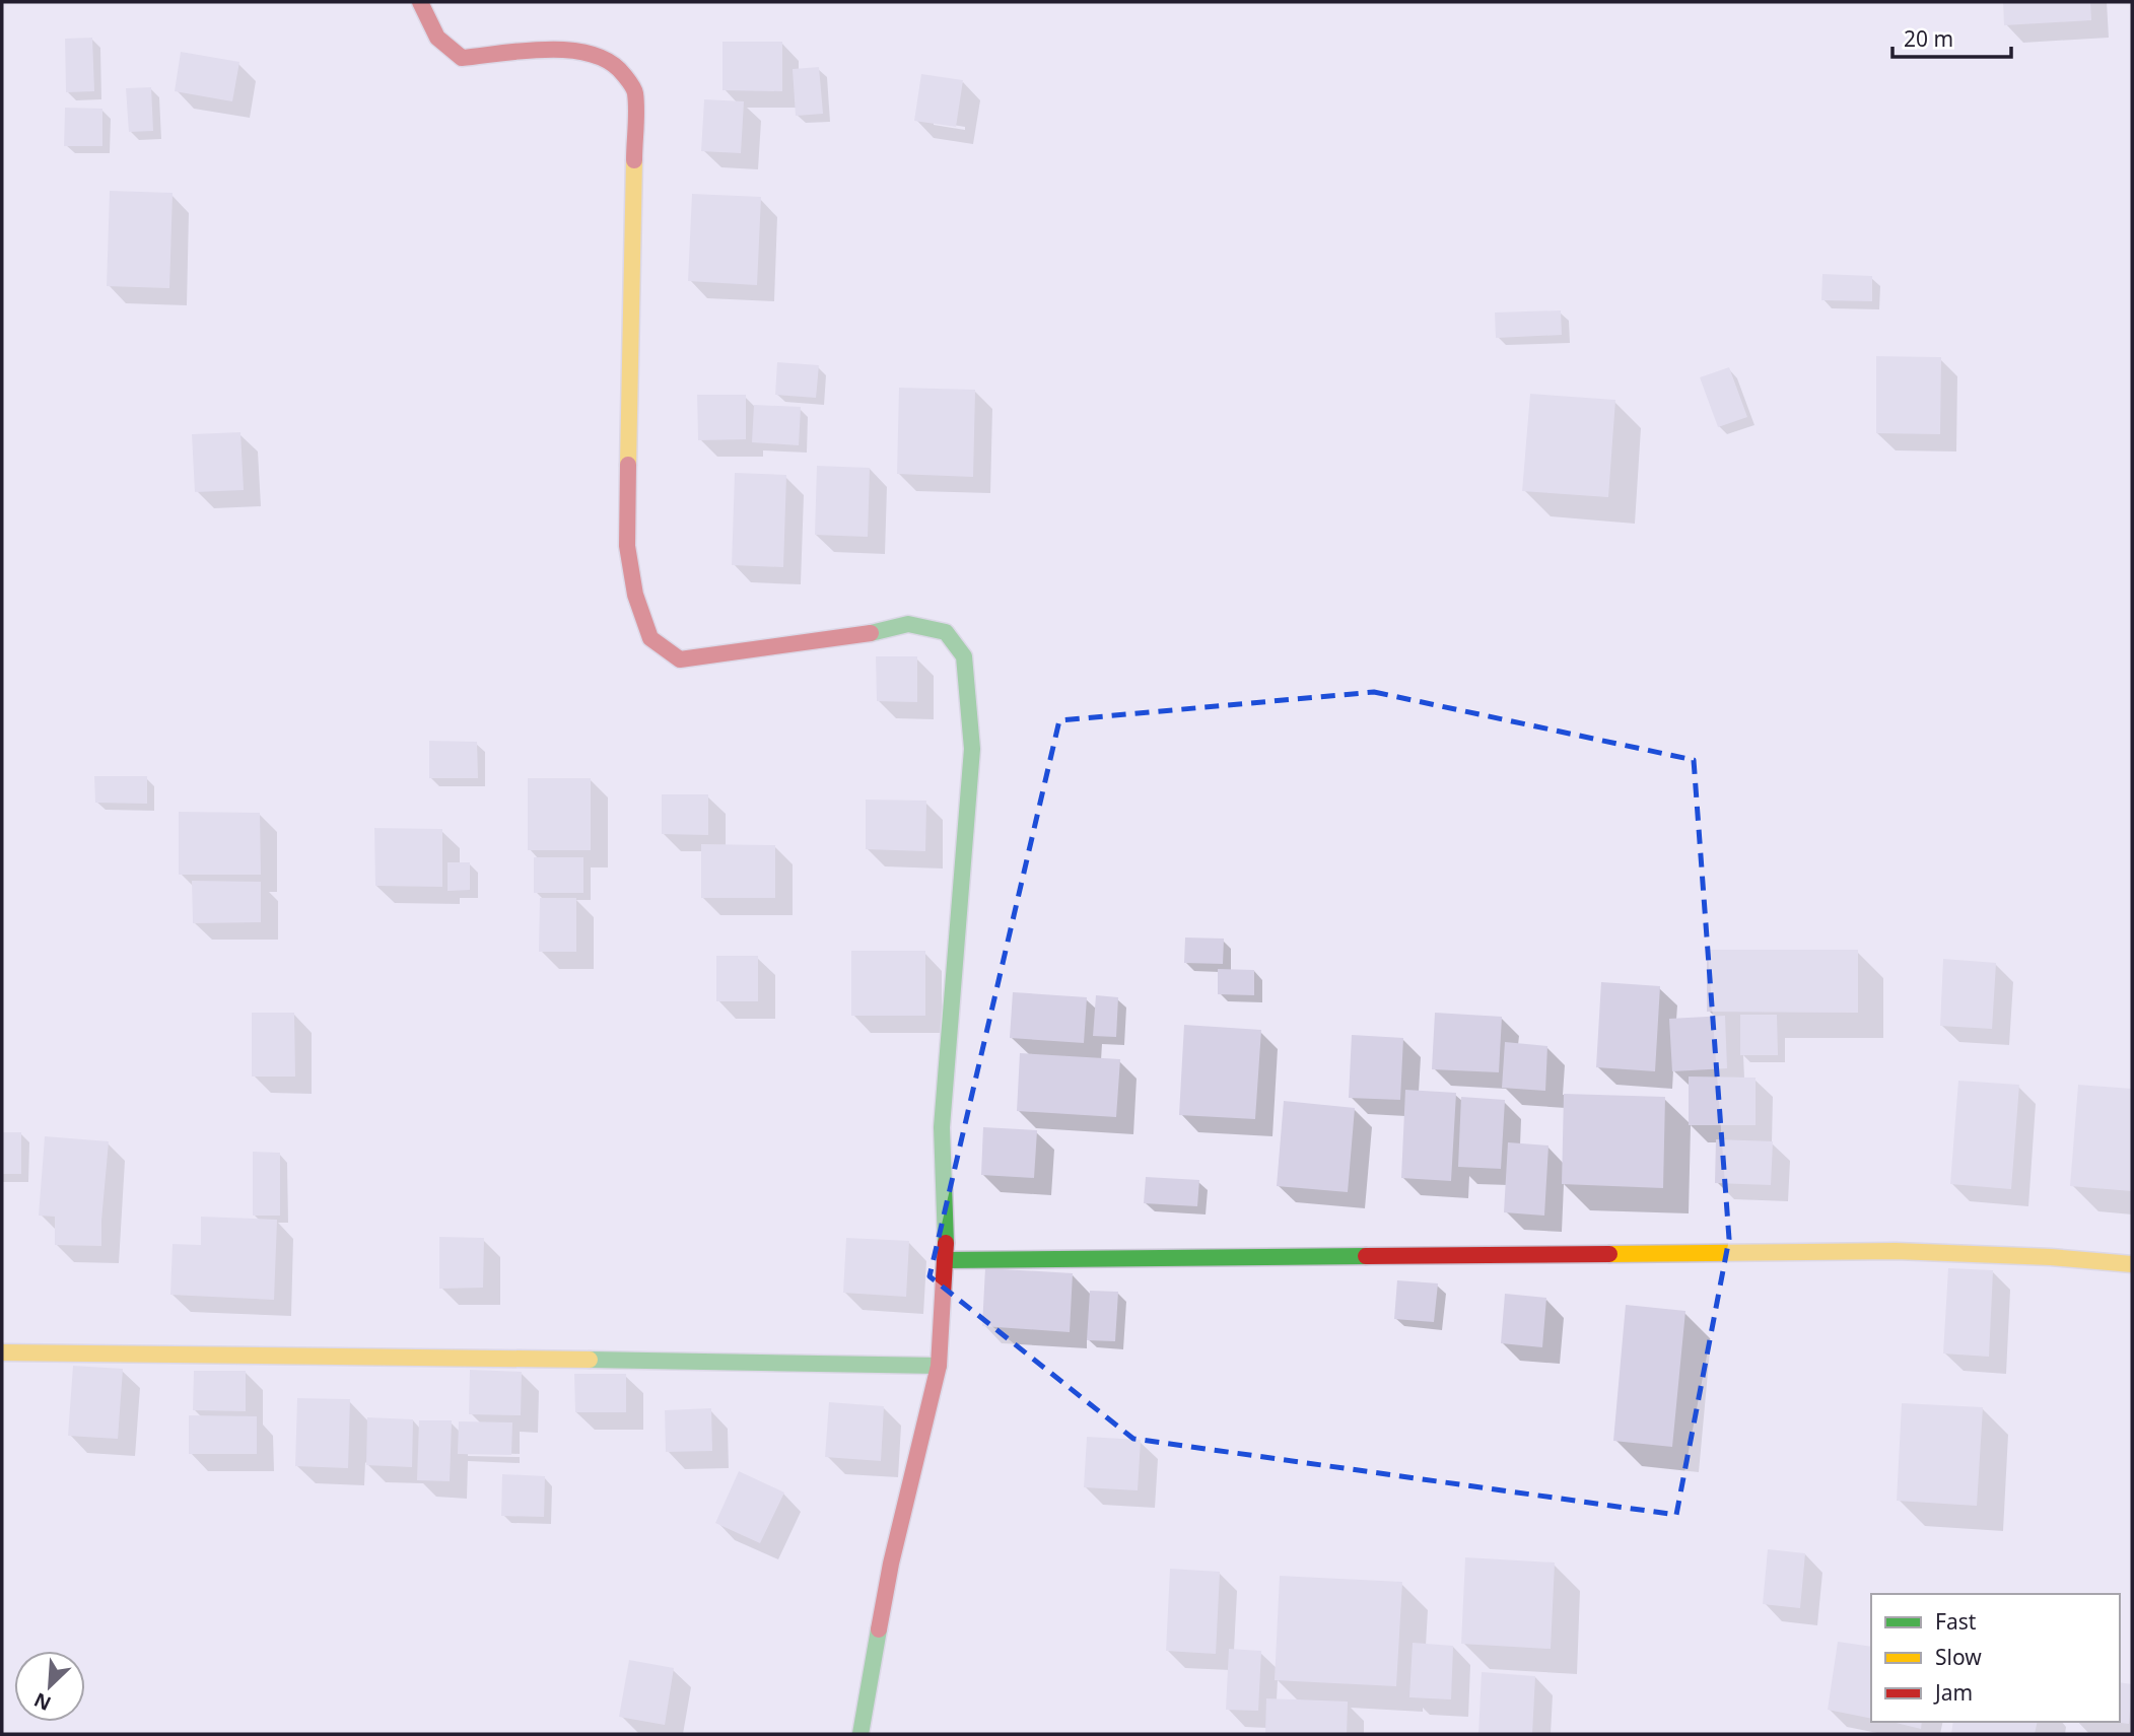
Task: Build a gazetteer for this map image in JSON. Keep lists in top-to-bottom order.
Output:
{
  "legend": ["Fast", "Slow", "Jam"],
  "scale_bar": "20 m",
  "north": "bottom left"
}
